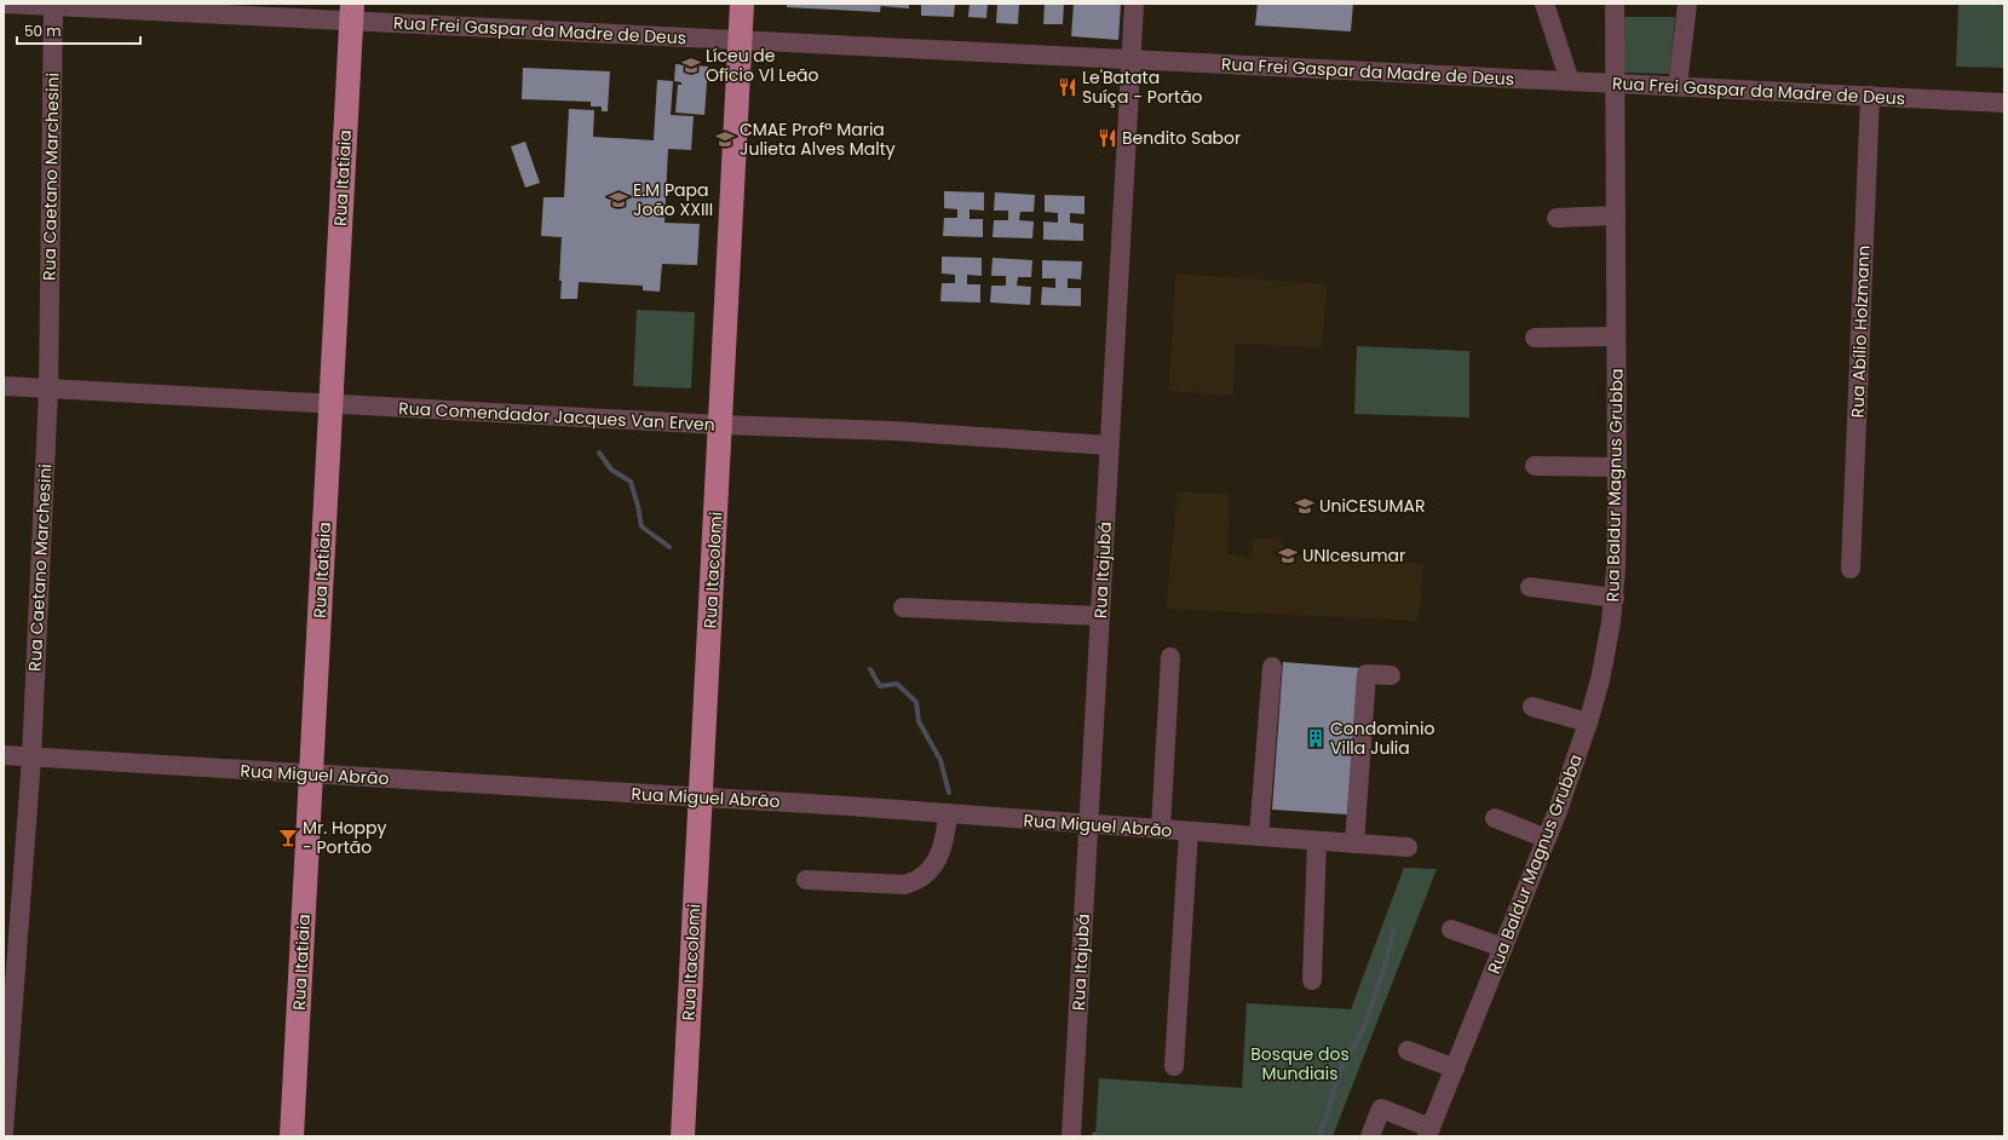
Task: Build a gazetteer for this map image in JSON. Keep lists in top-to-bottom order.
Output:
{
  "streets": {
    "main road": ["Rua Itatiaia", "Rua Itacolomi"],
    "street": [
      "Rua Frei Gaspar da Madre de Deus",
      "Rua Caetano Marchesini",
      "Rua Abílio Holzmann",
      "Rua Comendador Jacques Van Erven",
      "Rua Baldur Magnus Grubba",
      "Rua Itajubá",
      "Rua Miguel Abrão"
    ]
  },
  "crossings": [
    ["Rua Frei Gaspar da Madre de Deus", "Rua Caetano Marchesini"],
    ["Rua Frei Gaspar da Madre de Deus", "Rua Itatiaia"],
    ["Rua Frei Gaspar da Madre de Deus", "Rua Abílio Holzmann"],
    ["Rua Frei Gaspar da Madre de Deus", "Rua Baldur Magnus Grubba"],
    ["Rua Frei Gaspar da Madre de Deus", "Rua Itacolomi"],
    ["Rua Frei Gaspar da Madre de Deus", "Rua Itajubá"],
    ["Rua Caetano Marchesini", "Rua Comendador Jacques Van Erven"],
    ["Rua Caetano Marchesini", "Rua Miguel Abrão"],
    ["Rua Itatiaia", "Rua Comendador Jacques Van Erven"],
    ["Rua Itatiaia", "Rua Miguel Abrão"],
    ["Rua Comendador Jacques Van Erven", "Rua Itacolomi"],
    ["Rua Comendador Jacques Van Erven", "Rua Itajubá"],
    ["Rua Itacolomi", "Rua Miguel Abrão"],
    ["Rua Itajubá", "Rua Miguel Abrão"]
  ],
  "parks": ["Bosque dos Mundiais"],
  "places": {
    "school or university": [
      "Líceu de Ofício Vl Leão",
      "CMAE Profª Maria Julieta Alves Malty",
      "E.M Papa João XXIII",
      "UniCESUMAR",
      "UNIcesumar"
    ],
    "restaurant": ["Le'Batata Suíça - Portão", "Bendito Sabor"],
    "building": ["Condominio Villa Julia"],
    "bar": ["Mr. Hoppy - Portão"]
  },
  "scale_bar": "50 m"
}
